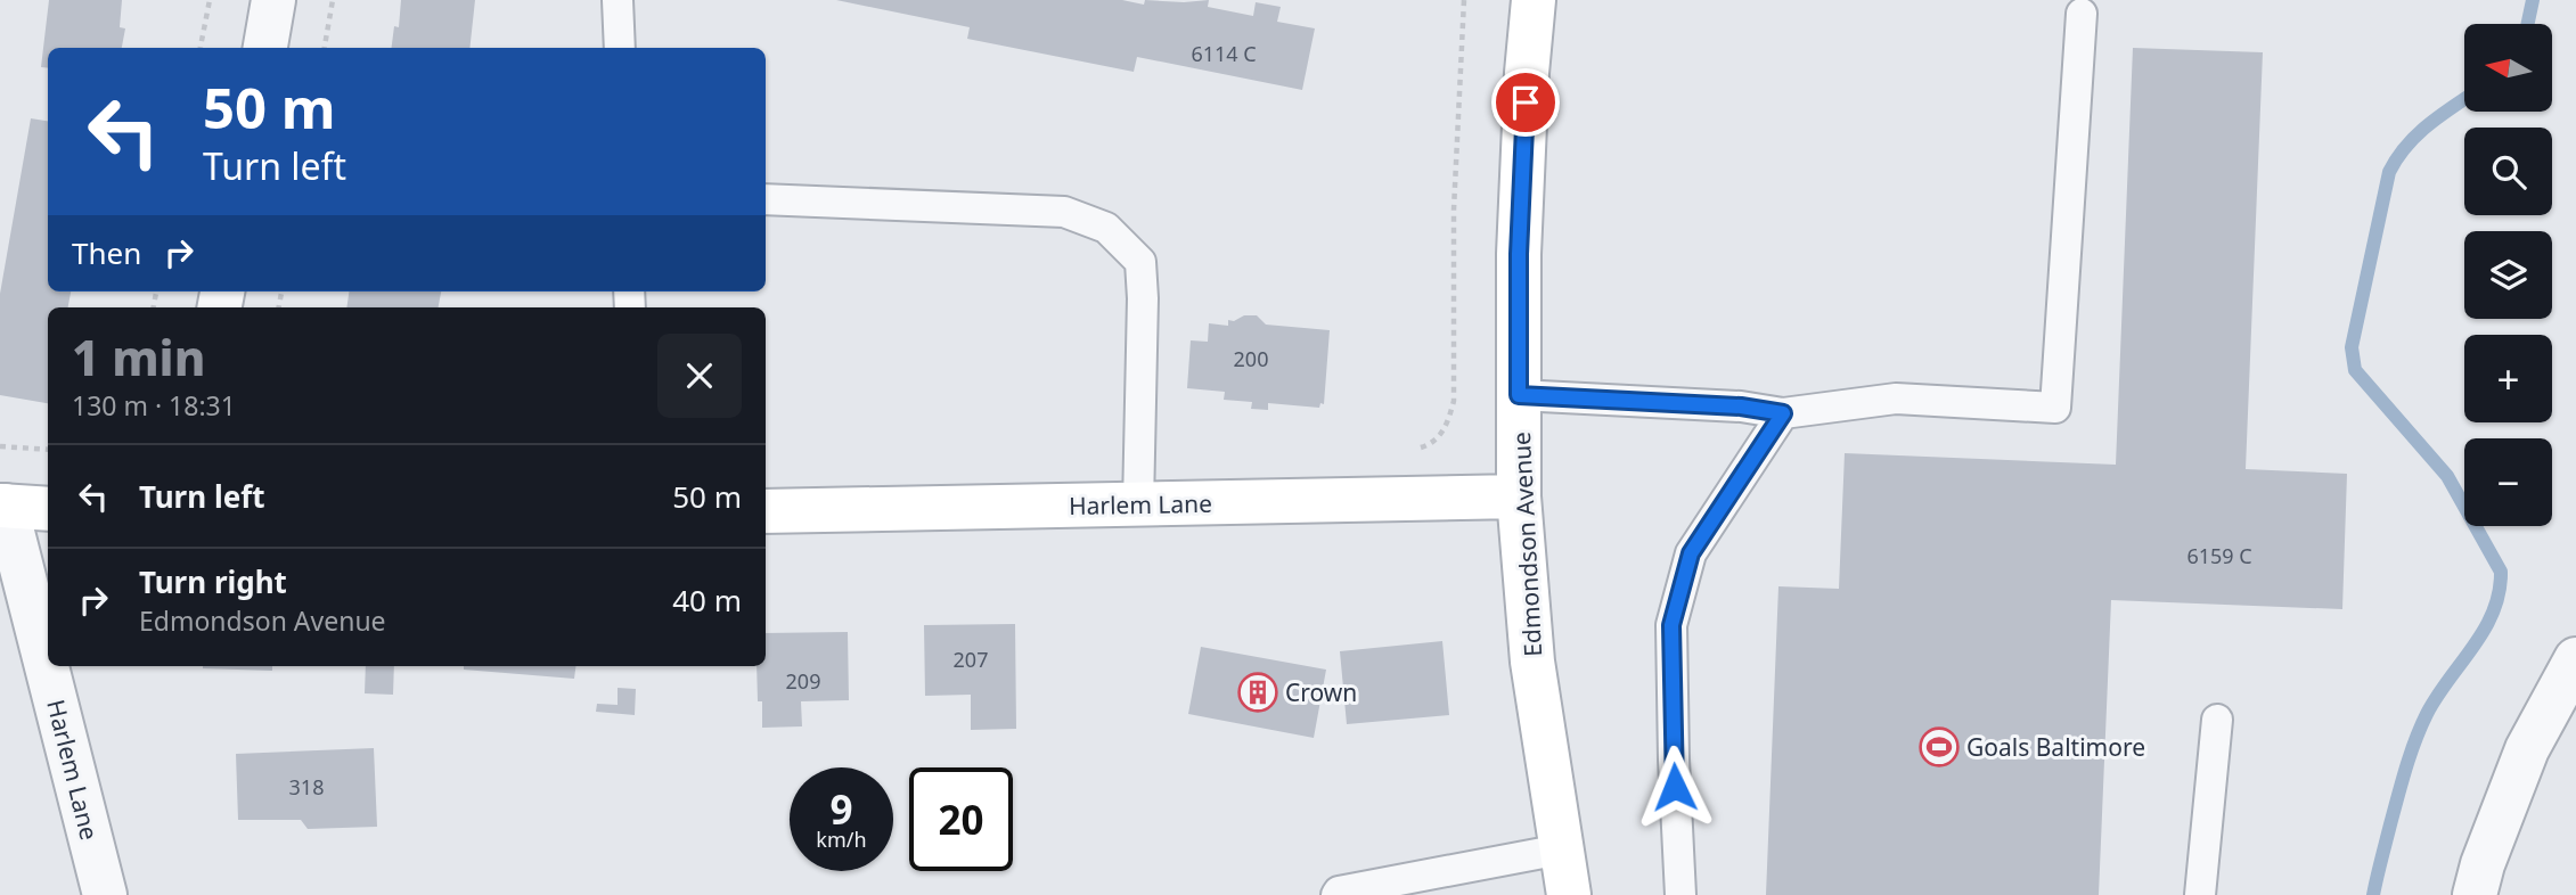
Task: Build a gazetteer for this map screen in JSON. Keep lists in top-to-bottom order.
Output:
{
  "streets": {
    "main road": ["Harlem Lane", "Edmondson Avenue"]
  },
  "crossings": [
    ["Harlem Lane", "Edmondson Avenue"]
  ],
  "places": {
    "building": ["Crown"],
    "sports": ["Goals Baltimore"]
  },
  "house_numbers": [
    "6114 C",
    "200",
    "6159 C",
    "207",
    "209",
    "318"
  ],
  "north": "left",
  "page": {
    "map_buttons": ["+", "−"],
    "turn": ["50 m", "Turn left"],
    "then": "Then",
    "heading": ["1 min", "130 m · 18:31"],
    "list": [
      {
        "name": "Turn left",
        "value": "50 m"
      },
      {
        "name": "Turn right",
        "note": "Edmondson Avenue",
        "value": "40 m"
      }
    ],
    "speed": "9 km/h",
    "limit": "20"
  }
}
